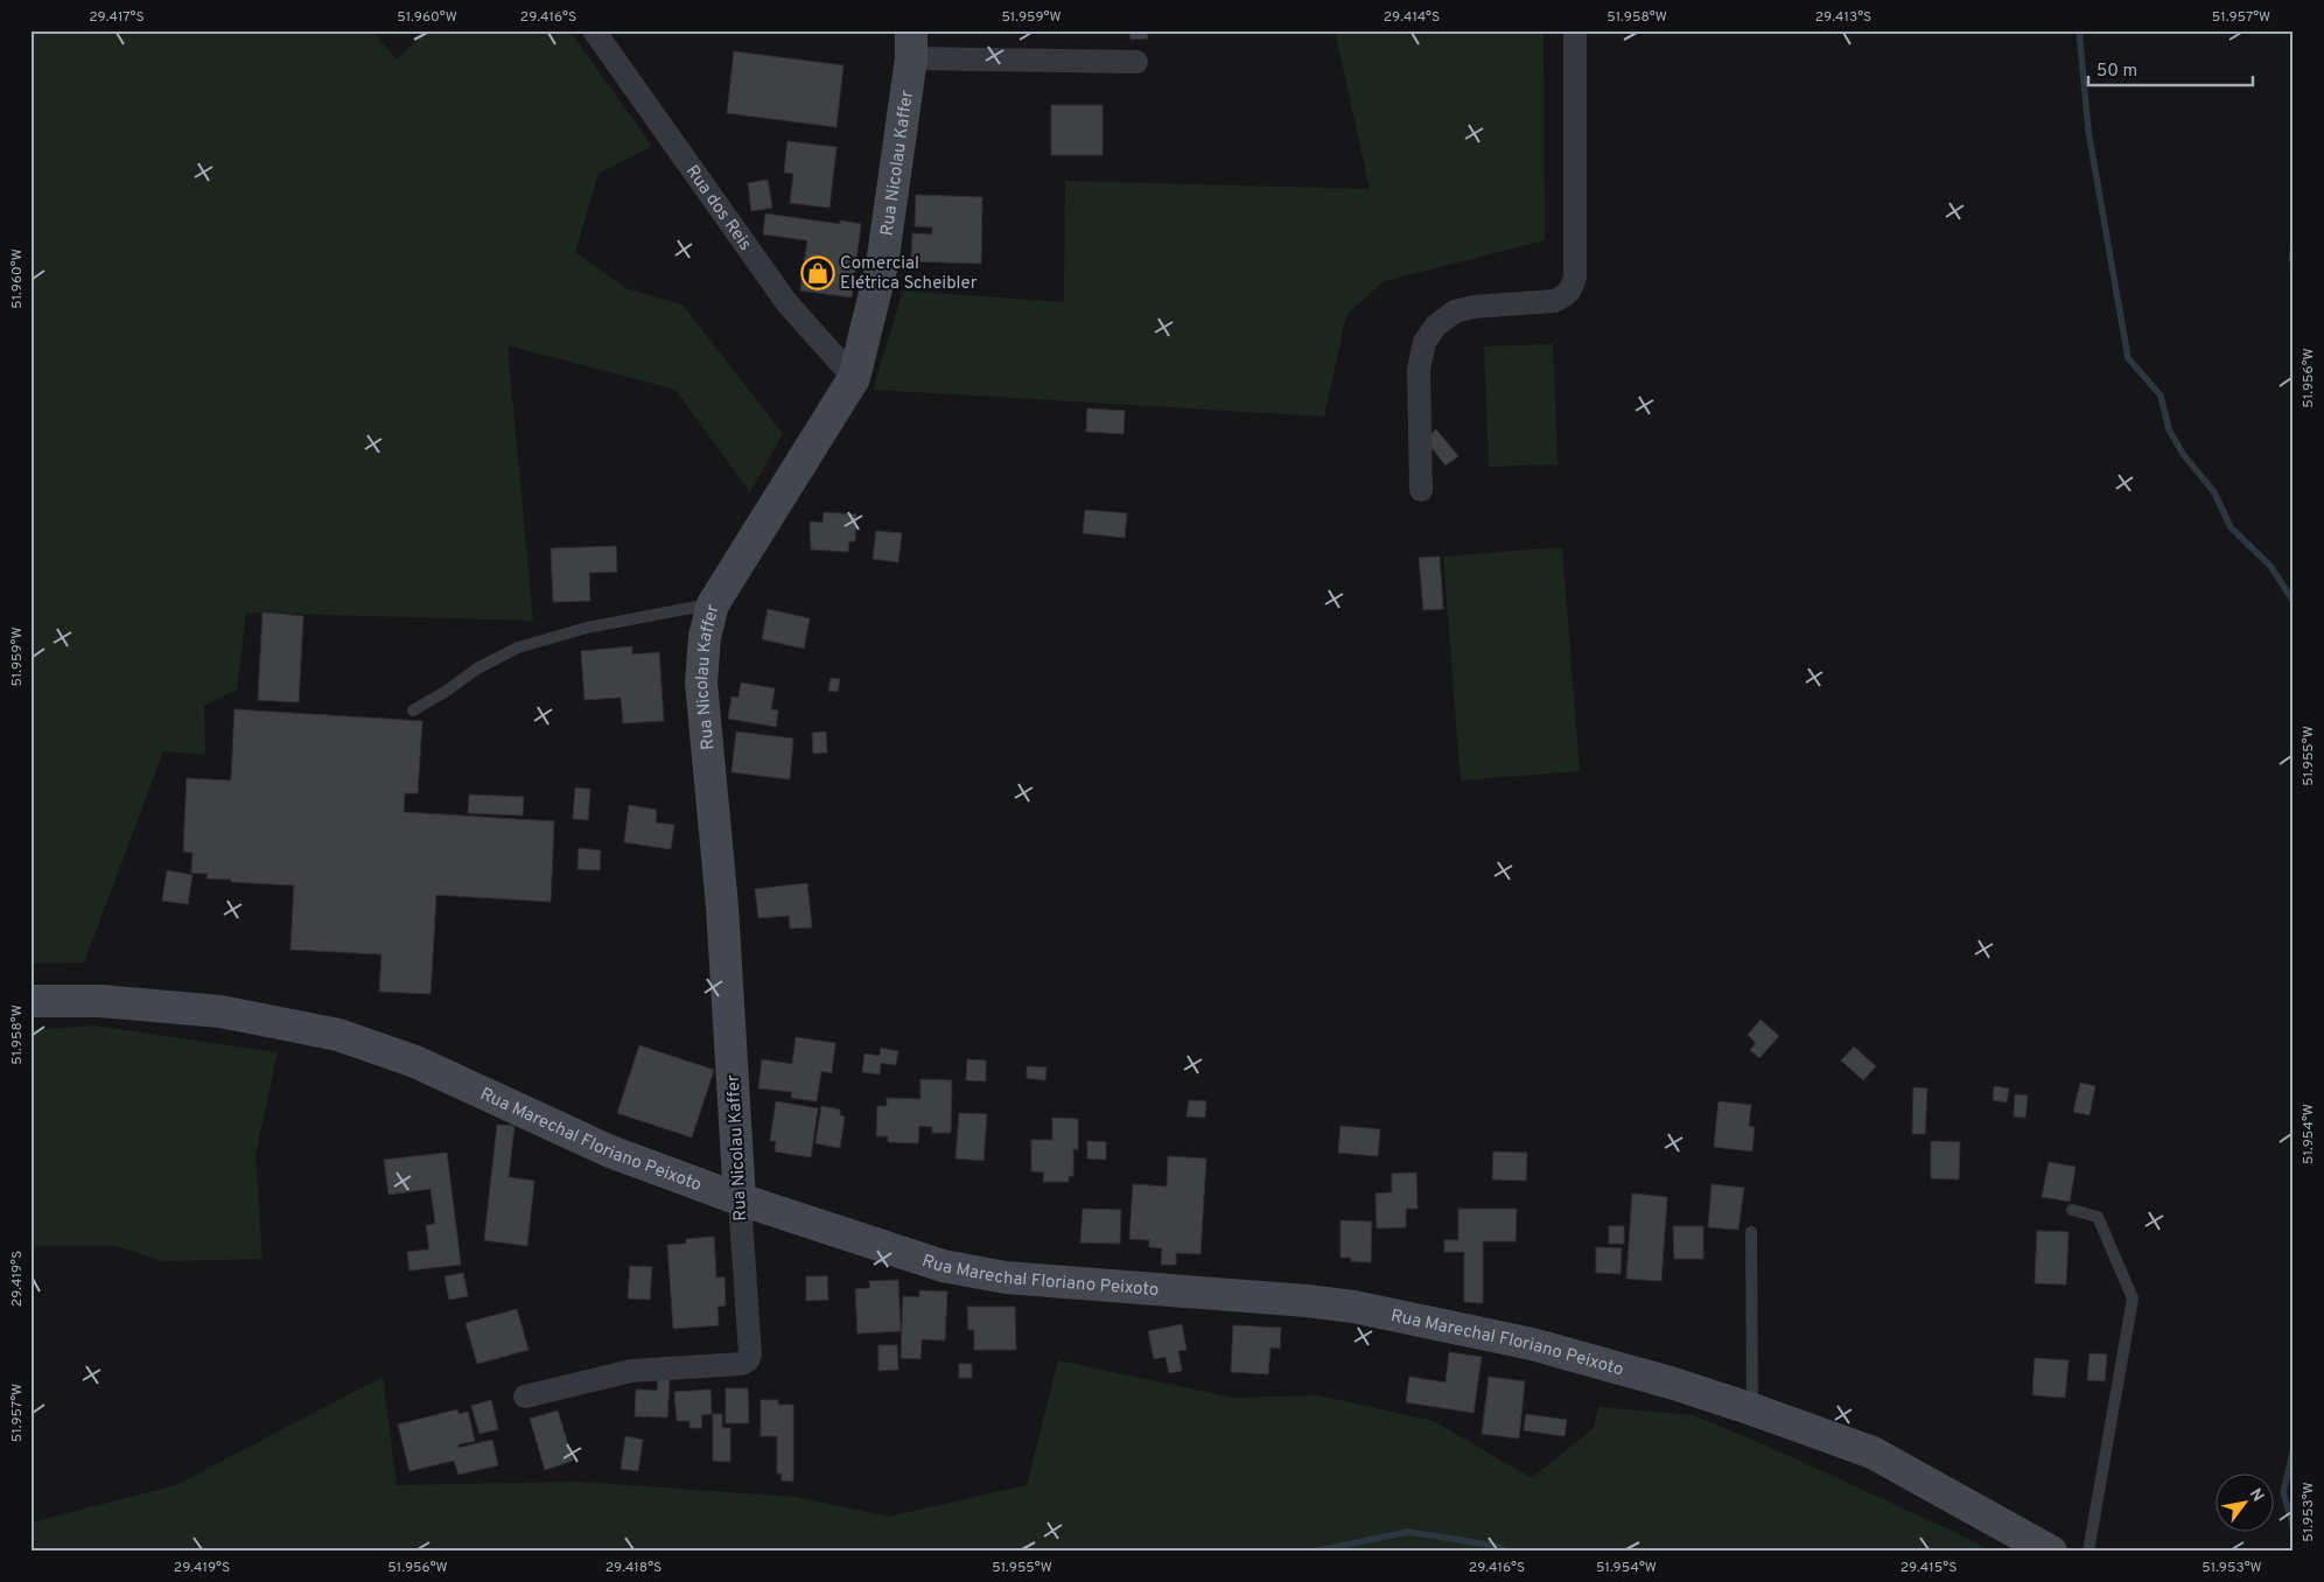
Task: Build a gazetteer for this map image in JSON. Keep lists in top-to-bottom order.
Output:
{
  "streets": {
    "main road": ["Rua Nicolau Kaffer", "Rua Marechal Floriano Peixoto"],
    "street": ["Rua dos Reis"]
  },
  "crossings": [
    ["Rua Nicolau Kaffer", "Rua dos Reis"],
    ["Rua Nicolau Kaffer", "Rua Marechal Floriano Peixoto"]
  ],
  "places": {
    "shop": ["Comercial Elétrica Scheibler"]
  },
  "scale_bar": "50 m",
  "north": "top right",
  "coordinates": [
    "29.417°S",
    "51.960°W",
    "29.416°S",
    "51.959°W",
    "29.414°S",
    "51.958°W",
    "29.413°S",
    "51.957°W",
    "51.956°W",
    "51.955°W",
    "51.954°W",
    "29.419°S",
    "51.953°W",
    "29.418°S",
    "29.415°S"
  ]
}
